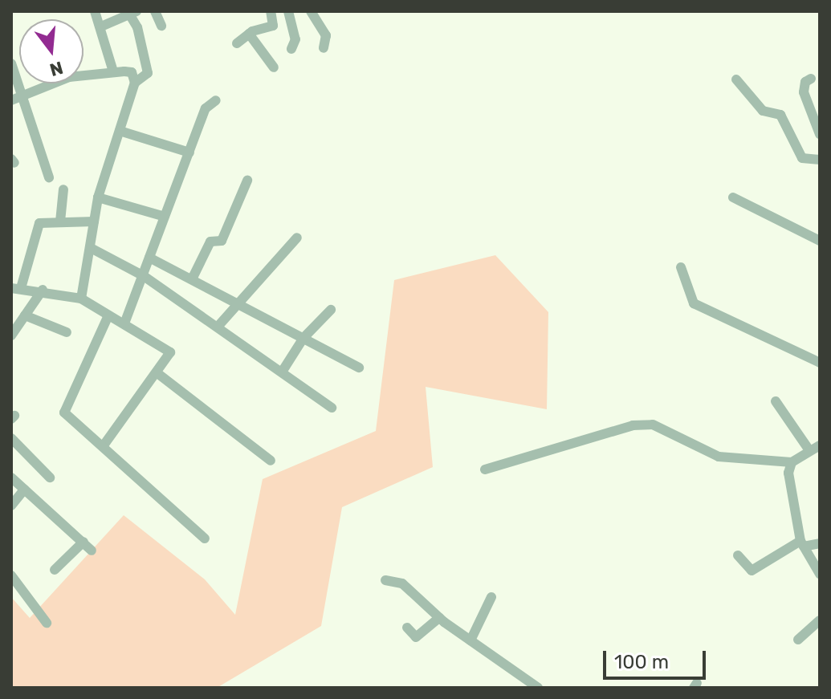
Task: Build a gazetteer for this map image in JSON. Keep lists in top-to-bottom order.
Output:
{
  "scale_bar": "100 m",
  "north": "bottom"
}
